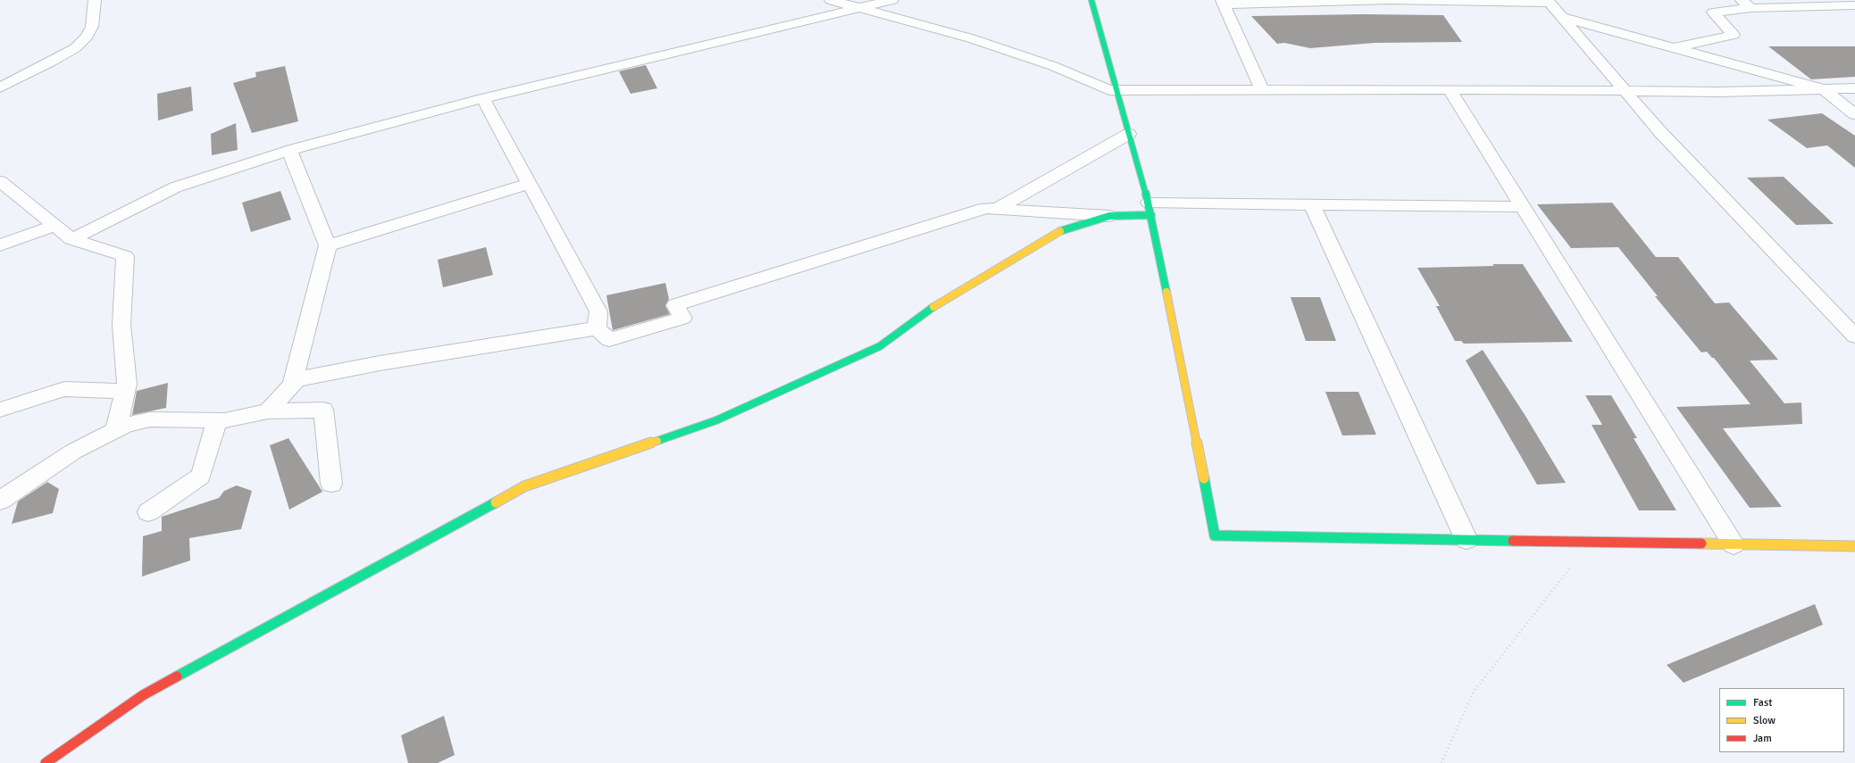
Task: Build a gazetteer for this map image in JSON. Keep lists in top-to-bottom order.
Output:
{
  "legend": ["Fast", "Slow", "Jam"]
}
